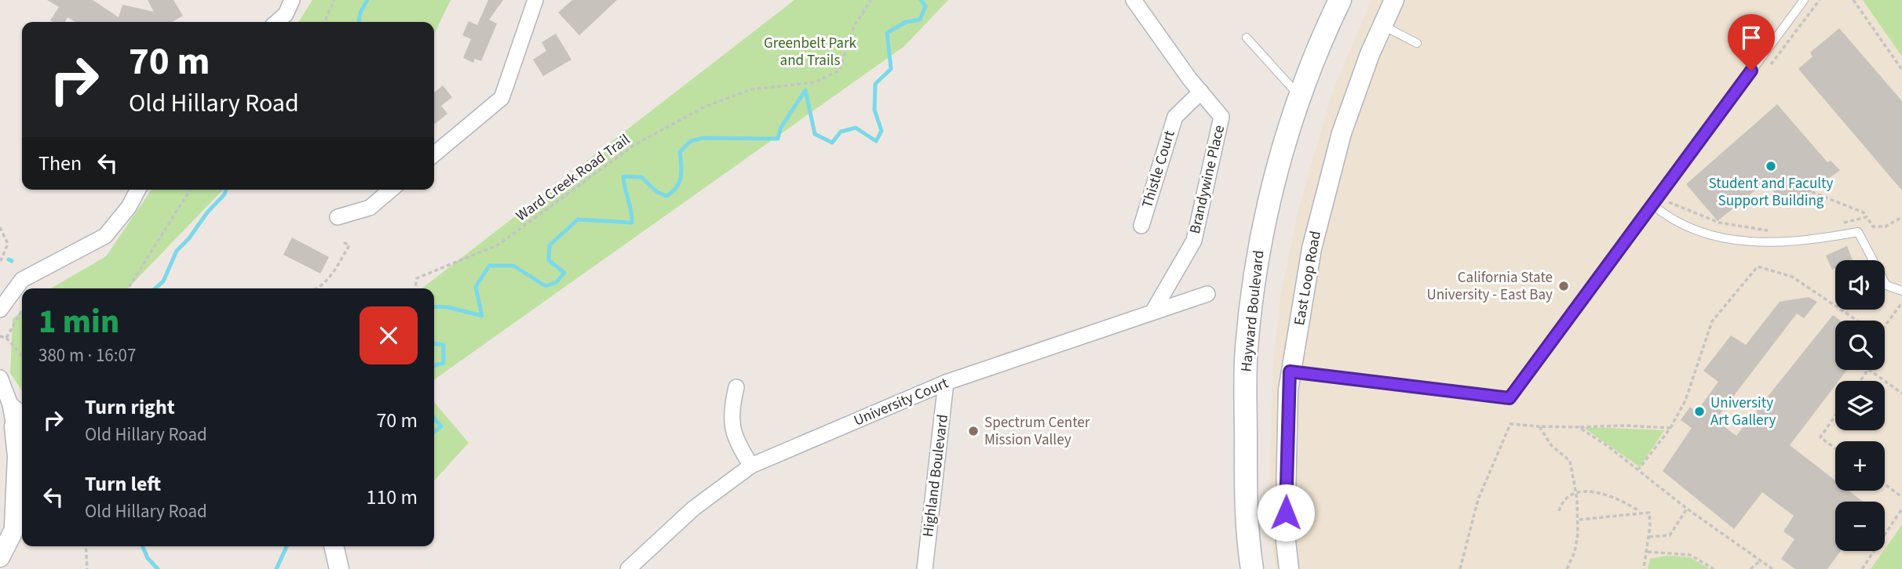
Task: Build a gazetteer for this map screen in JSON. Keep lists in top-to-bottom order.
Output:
{
  "streets": {
    "main road": ["Hayward Boulevard"],
    "street": [
      "Thistle Court",
      "Brandywine Place",
      "East Loop Road",
      "University Court",
      "Highland Boulevard"
    ],
    "path": ["Ward Creek Road Trail"]
  },
  "crossings": [
    ["Thistle Court", "Brandywine Place"],
    ["Brandywine Place", "University Court"],
    ["University Court", "Highland Boulevard"]
  ],
  "parks": ["Greenbelt Park and Trails"],
  "places": [
    "Student and Faculty Support Building",
    "California State University - East Bay",
    "University Art Gallery",
    "Spectrum Center Mission Valley"
  ],
  "page": {
    "turn": ["70 m", "Old Hillary Road"],
    "then": "Then",
    "map_buttons": ["+", "−"],
    "heading": ["1 min", "380 m · 16:07"],
    "list": [
      {
        "name": "Turn right",
        "note": "Old Hillary Road",
        "value": "70 m"
      },
      {
        "name": "Turn left",
        "note": "Old Hillary Road",
        "value": "110 m"
      }
    ]
  }
}
